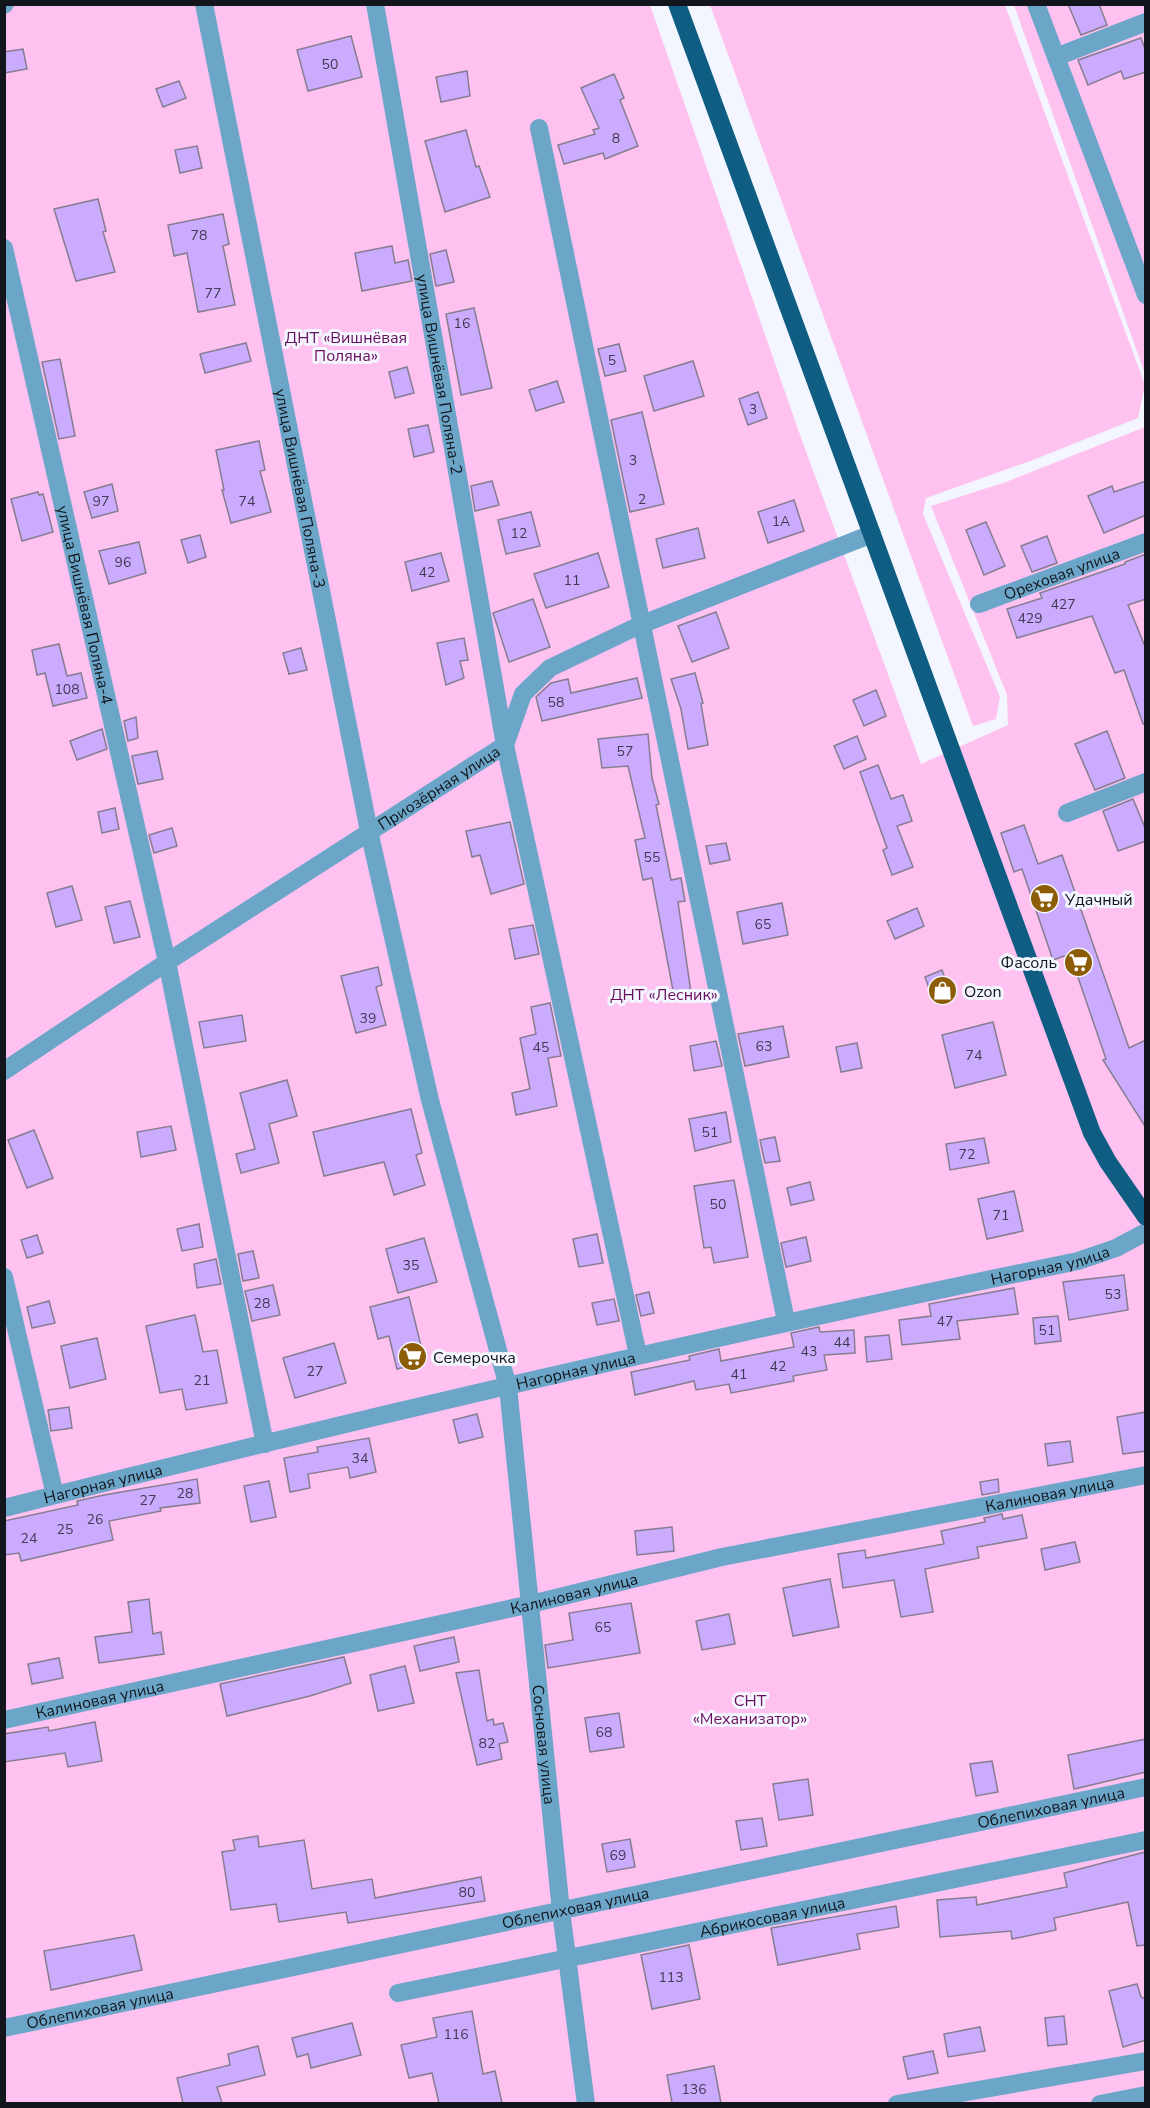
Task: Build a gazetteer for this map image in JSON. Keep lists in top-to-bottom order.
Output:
{
  "streets": {
    "street": [
      "улица Вишнёвая Поляна-2",
      "улица Вишнёвая Поляна-3",
      "Ореховая улица",
      "улица Вишнёвая Поляна-4",
      "Приозёрная улица",
      "Нагорная улица",
      "Калиновая улица",
      "Сосновая улица",
      "Облепиховая улица",
      "Абрикосовая улица"
    ]
  },
  "crossings": [
    ["улица Вишнёвая Поляна-2", "Приозёрная улица"],
    ["улица Вишнёвая Поляна-2", "Нагорная улица"],
    ["улица Вишнёвая Поляна-3", "Приозёрная улица"],
    ["улица Вишнёвая Поляна-3", "Нагорная улица"],
    ["улица Вишнёвая Поляна-3", "Сосновая улица"],
    ["улица Вишнёвая Поляна-4", "Приозёрная улица"],
    ["улица Вишнёвая Поляна-4", "Нагорная улица"],
    ["Нагорная улица", "Сосновая улица"],
    ["Калиновая улица", "Сосновая улица"],
    ["Сосновая улица", "Облепиховая улица"],
    ["Сосновая улица", "Абрикосовая улица"]
  ],
  "parks": ["ДНТ «Вишнёвая Поляна»", "ДНТ «Лесник»", "СНТ «Механизатор»"],
  "places": {
    "supermarket": ["Удачный", "Фасоль", "Семерочка"],
    "shop": ["Ozon"]
  },
  "house_numbers": [
    "50",
    "8",
    "78",
    "77",
    "16",
    "5",
    "3",
    "3",
    "2",
    "97",
    "74",
    "1А",
    "12",
    "96",
    "42",
    "11",
    "427",
    "429",
    "108",
    "58",
    "57",
    "55",
    "65",
    "39",
    "63",
    "45",
    "74",
    "51",
    "72",
    "50",
    "71",
    "35",
    "53",
    "28",
    "47",
    "51",
    "44",
    "43",
    "42",
    "27",
    "41",
    "21",
    "34",
    "28",
    "27",
    "26",
    "25",
    "24",
    "65",
    "68",
    "82",
    "69",
    "80",
    "113",
    "116",
    "136"
  ]
}
